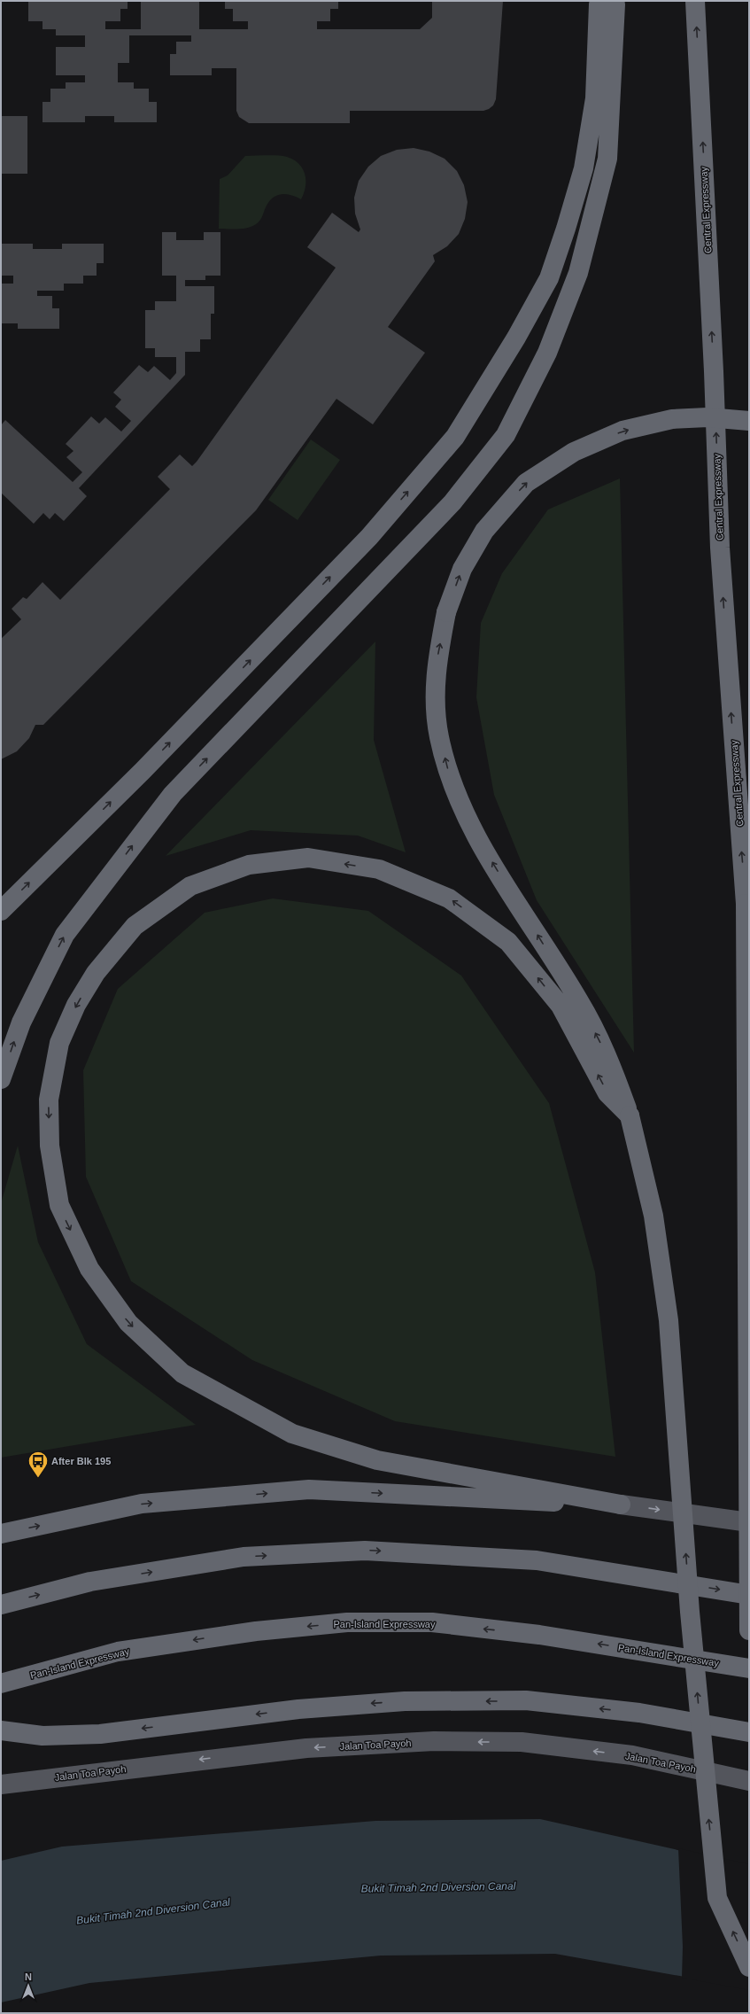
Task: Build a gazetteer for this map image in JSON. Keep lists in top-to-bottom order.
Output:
{
  "streets": {
    "highway": ["Central Expressway", "Pan-Island Expressway"],
    "main road": ["Jalan Toa Payoh"]
  },
  "one_way": ["Jalan Toa Payoh"],
  "water": ["Bukit Timah 2nd Diversion Canal"],
  "places": {
    "bus stop": ["After Blk 195"]
  },
  "north": "top"
}
